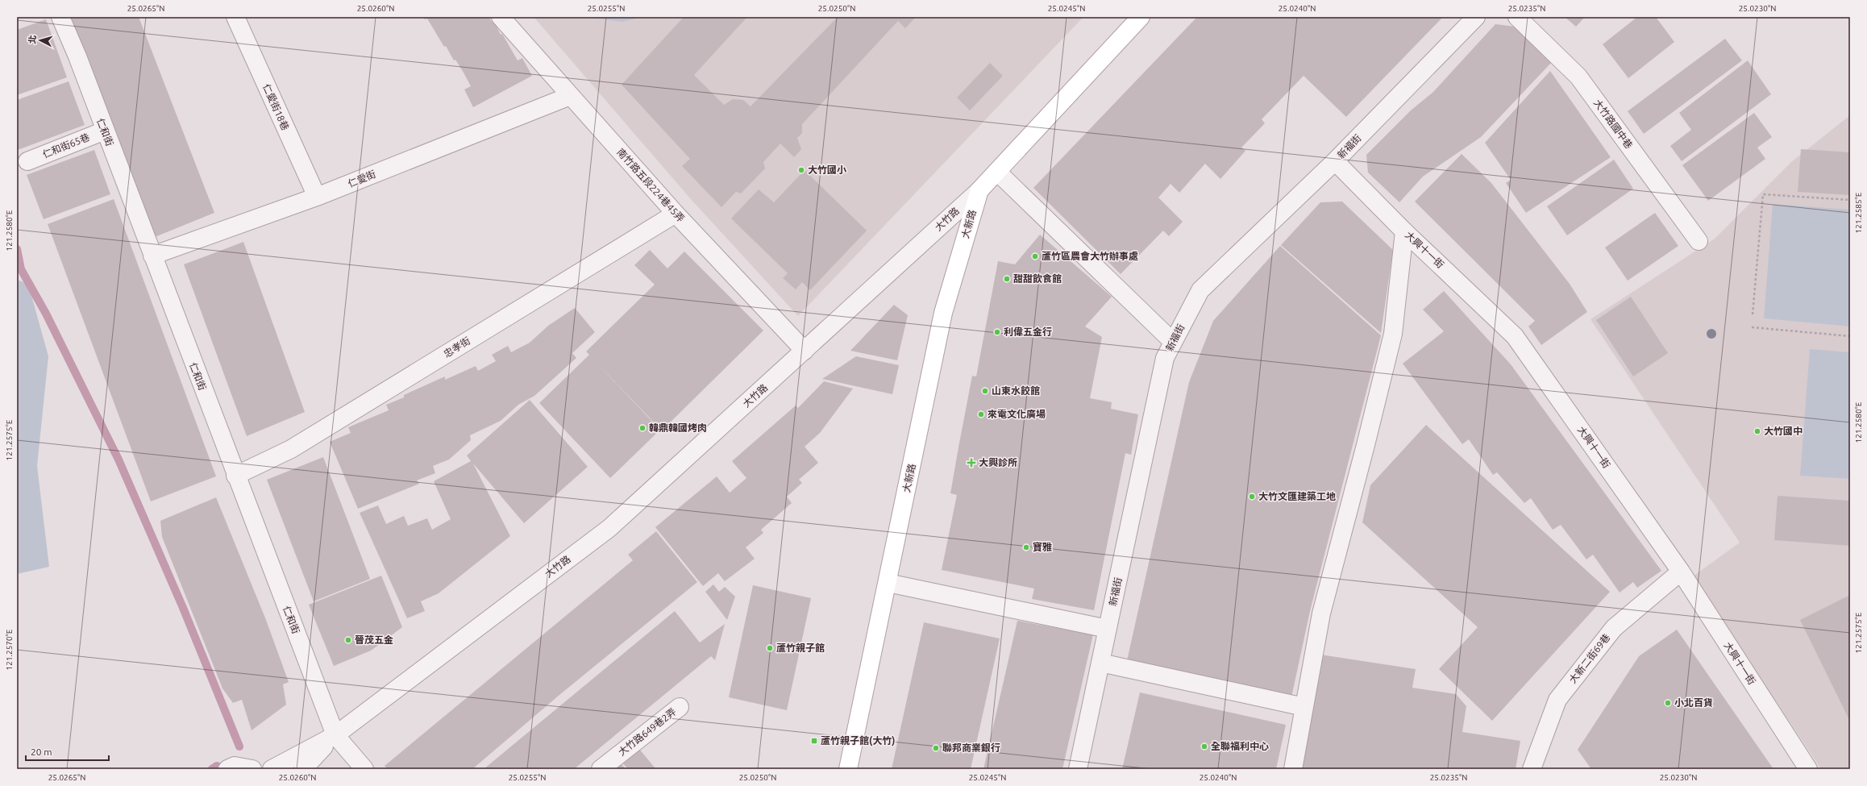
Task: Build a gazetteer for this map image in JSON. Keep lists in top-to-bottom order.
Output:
{
  "streets": {
    "main road": ["大竹路", "大新路"],
    "street": [
      "仁愛街18巷",
      "大竹路國中巷",
      "仁和街",
      "仁和街65巷",
      "新福街",
      "仁愛街",
      "南竹路五段224巷45弄",
      "大興十一街",
      "忠孝街",
      "大新二街69巷",
      "大竹路649巷2弄"
    ]
  },
  "crossings": [
    ["仁愛街18巷", "仁愛街"],
    ["仁和街", "仁和街65巷"],
    ["仁和街", "仁愛街"],
    ["仁和街", "大竹路"],
    ["仁和街", "忠孝街"],
    ["新福街", "大興十一街"],
    ["仁愛街", "南竹路五段224巷45弄"],
    ["南竹路五段224巷45弄", "大竹路"],
    ["南竹路五段224巷45弄", "忠孝街"],
    ["大竹路", "大新路"],
    ["大興十一街", "大新二街69巷"]
  ],
  "places": {
    "other": [
      "大竹國小",
      "蘆竹區農會大竹辦事處",
      "甜甜飲食館",
      "利偉五金行",
      "山東水餃館",
      "來電文化廣場",
      "韓鼎韓國烤肉",
      "大竹國中",
      "大竹文匯建築工地",
      "寶雅",
      "晉茂五金",
      "蘆竹親子館",
      "小北百貨",
      "全聯福利中心",
      "聯邦商業銀行"
    ],
    "health": ["大興診所"],
    "transit": ["蘆竹親子館(大竹)"]
  },
  "scale_bar": "20 m",
  "north": "left",
  "coordinates": [
    "25.0265°N",
    "25.0260°N",
    "25.0255°N",
    "25.0250°N",
    "25.0245°N",
    "25.0240°N",
    "25.0235°N",
    "25.0230°N",
    "121.2585°E",
    "121.2580°E",
    "121.2575°E",
    "121.2570°E"
  ]
}
